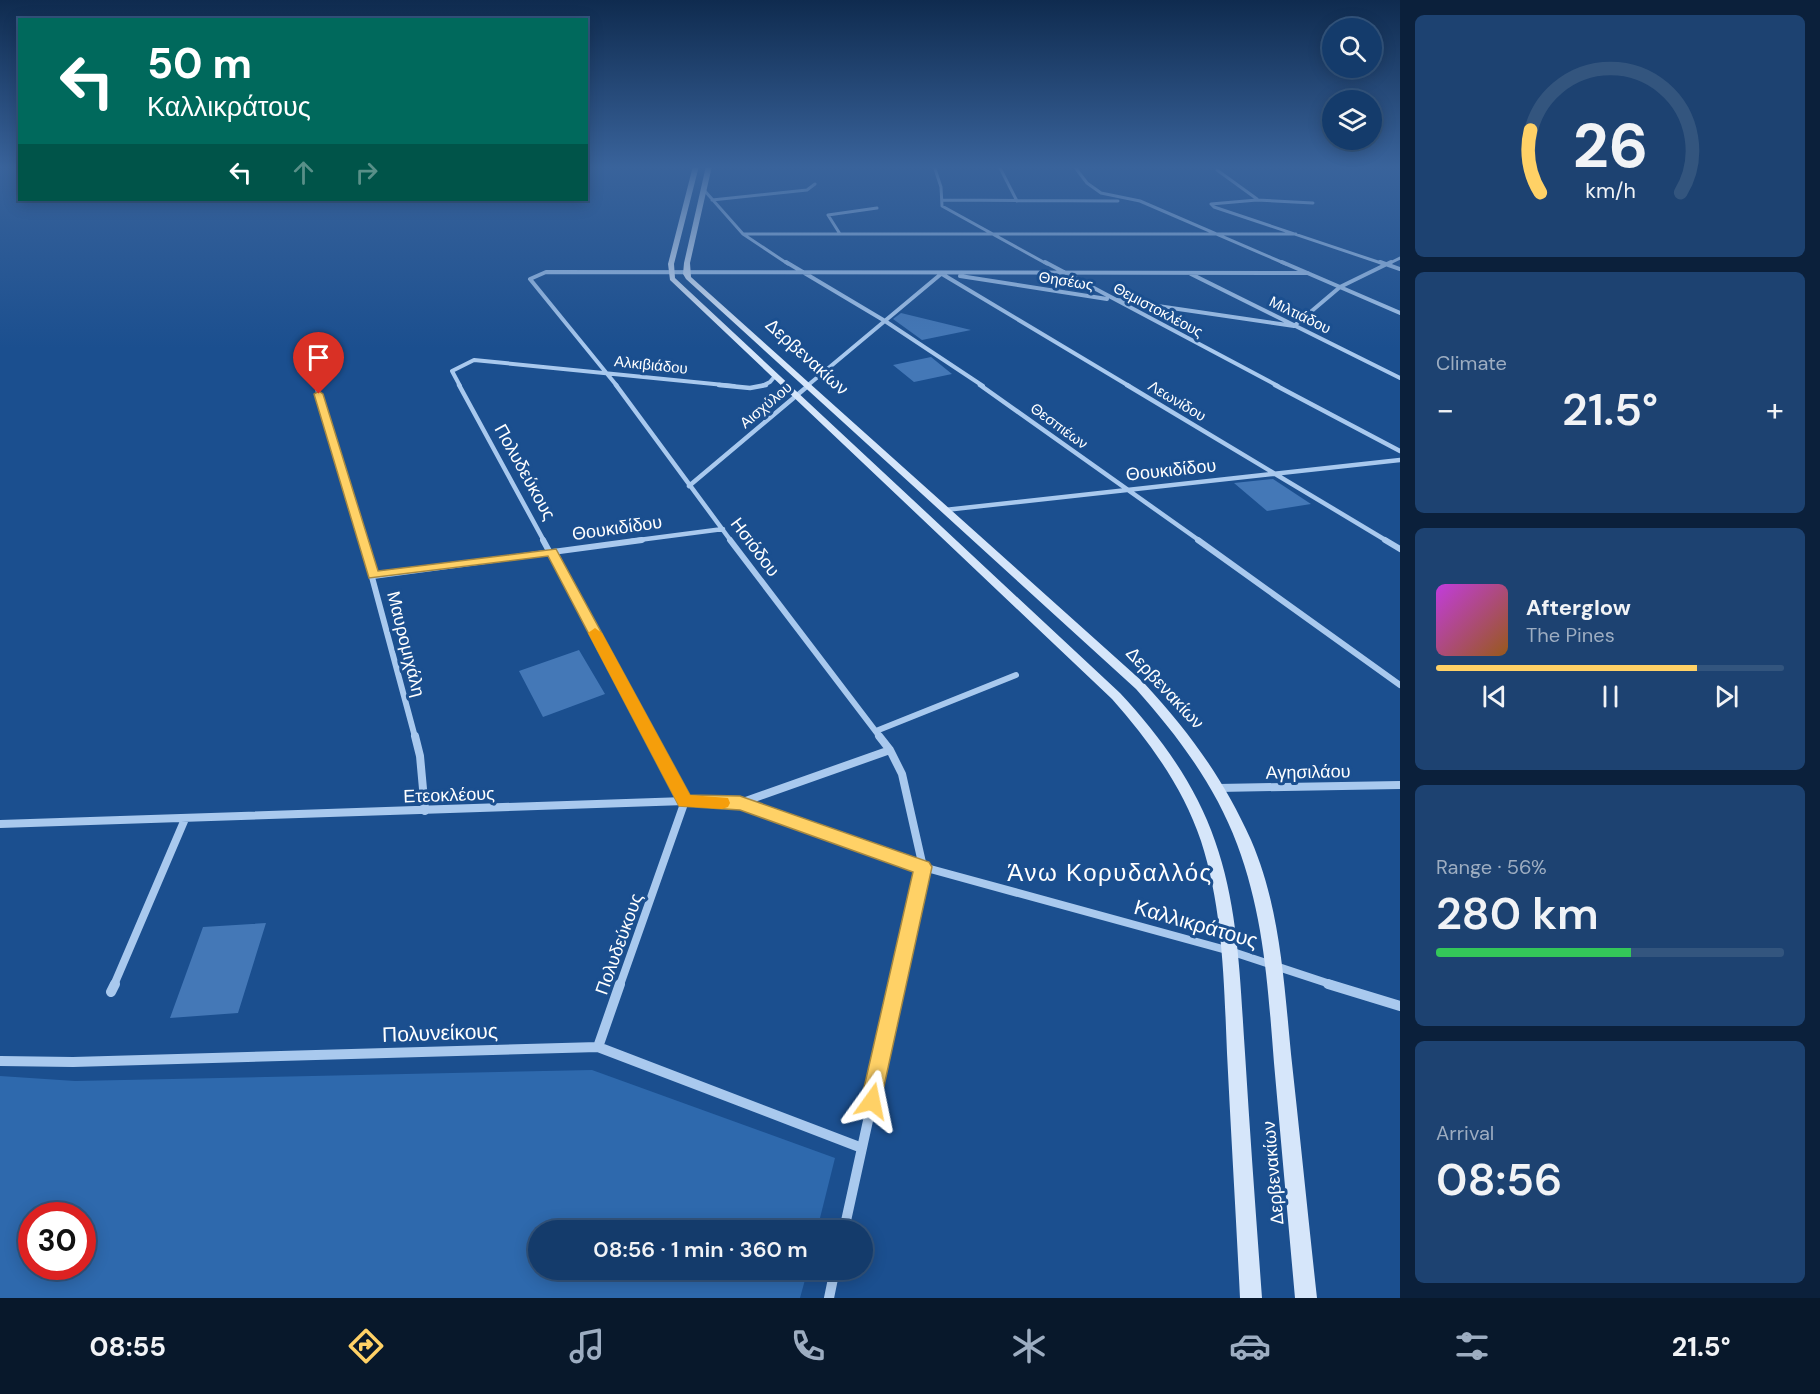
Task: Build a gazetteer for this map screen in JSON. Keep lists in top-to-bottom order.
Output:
{
  "streets": {
    "street": [
      "Θησέως",
      "Θεμιστοκλέους",
      "Μιλτιάδου",
      "Δερβενακίων",
      "Αλκιβιάδου",
      "Λεωνίδου",
      "Αισχύλου",
      "Θεσπιέων",
      "Θουκιδίδου",
      "Πολυδεύκους",
      "Ησιόδου",
      "Μαυρομιχάλη",
      "Αγησιλάου",
      "Ετεοκλέους",
      "Καλλικράτους",
      "Πολυνείκους"
    ]
  },
  "crossings": [
    ["Θησέως", "Θεμιστοκλέους"],
    ["Θησέως", "Μιλτιάδου"],
    ["Θησέως", "Λεωνίδου"],
    ["Θησέως", "Αισχύλου"],
    ["Δερβενακίων", "Αλκιβιάδου"],
    ["Δερβενακίων", "Αισχύλου"],
    ["Δερβενακίων", "Θουκιδίδου"],
    ["Δερβενακίων", "Ησιόδου"],
    ["Δερβενακίων", "Αγησιλάου"],
    ["Δερβενακίων", "Καλλικράτους"],
    ["Αλκιβιάδου", "Πολυδεύκους"],
    ["Αλκιβιάδου", "Ησιόδου"],
    ["Λεωνίδου", "Αισχύλου"],
    ["Λεωνίδου", "Θουκιδίδου"],
    ["Αισχύλου", "Θεσπιέων"],
    ["Αισχύλου", "Ησιόδου"],
    ["Θεσπιέων", "Θουκιδίδου"],
    ["Θουκιδίδου", "Πολυδεύκους"],
    ["Θουκιδίδου", "Ησιόδου"],
    ["Θουκιδίδου", "Μαυρομιχάλη"],
    ["Πολυδεύκους", "Ετεοκλέους"],
    ["Πολυδεύκους", "Πολυνείκους"],
    ["Ησιόδου", "Ετεοκλέους"],
    ["Ησιόδου", "Καλλικράτους"],
    ["Μαυρομιχάλη", "Ετεοκλέους"],
    ["Ετεοκλέους", "Καλλικράτους"]
  ],
  "districts": ["Άνω Κορυδαλλός"],
  "page": {
    "turn": ["50 m", "Καλλικράτους"],
    "tile": [
      "Climate",
      ["Range · 56%", "280 km"],
      ["Arrival", "08:56"]
    ],
    "heat": ["−", "21.5°", "+"],
    "song": ["Afterglow", "The Pines"],
    "limit": "30",
    "trip": "08:56 · 1 min · 360 m",
    "tabs": ["08:55", "21.5°"],
    "gauge": ["26", "km/h"]
  }
}
